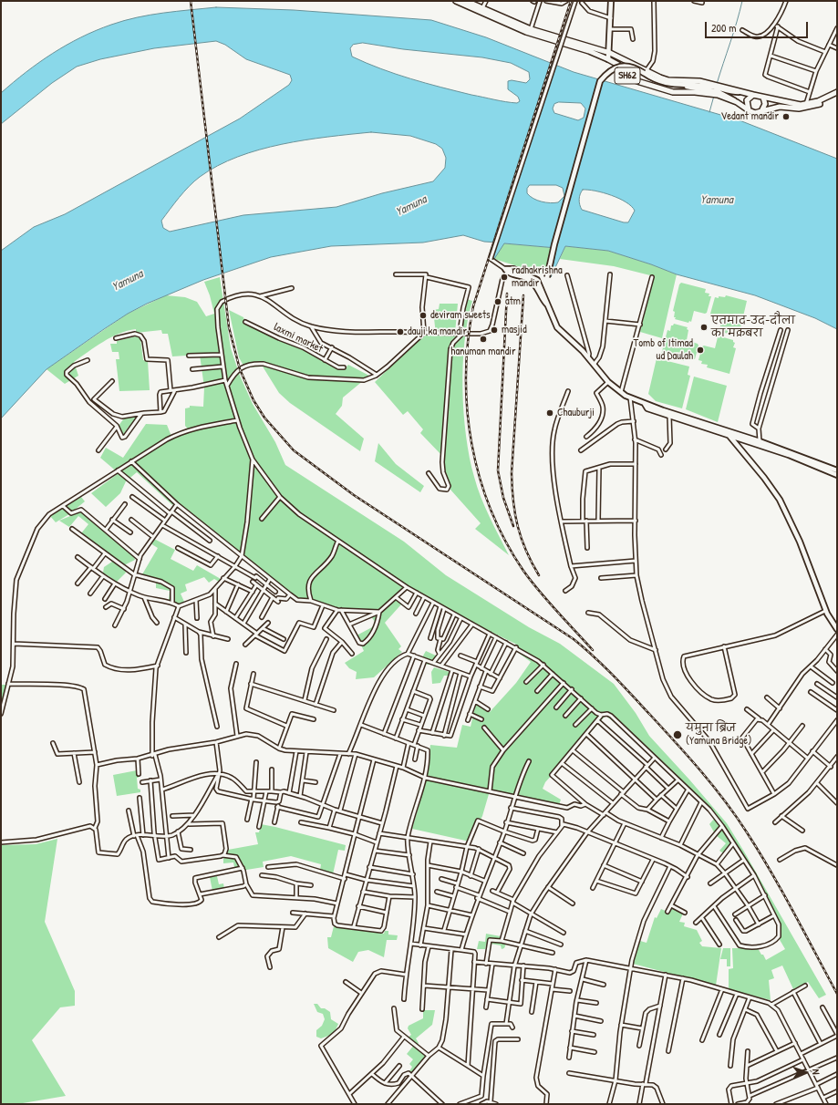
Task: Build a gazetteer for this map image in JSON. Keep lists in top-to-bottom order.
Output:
{
  "streets": {
    "main road": ["SH62"],
    "street": ["laxmi market"]
  },
  "water": ["Yamuna"],
  "places": [
    "Vedant mandir",
    "radhakrishna mandir",
    "atm",
    "deviram sweets",
    "एतमाद-उद-दौला का मक़बरा",
    "masjid",
    "dauji ka mandir",
    "hanuman mandir",
    "Tomb of Itimad ud Daulah",
    "Chauburji",
    "यमुना ब्रिज (Yamuna Bridge)"
  ],
  "scale_bar": "200 m",
  "north": "right"
}
